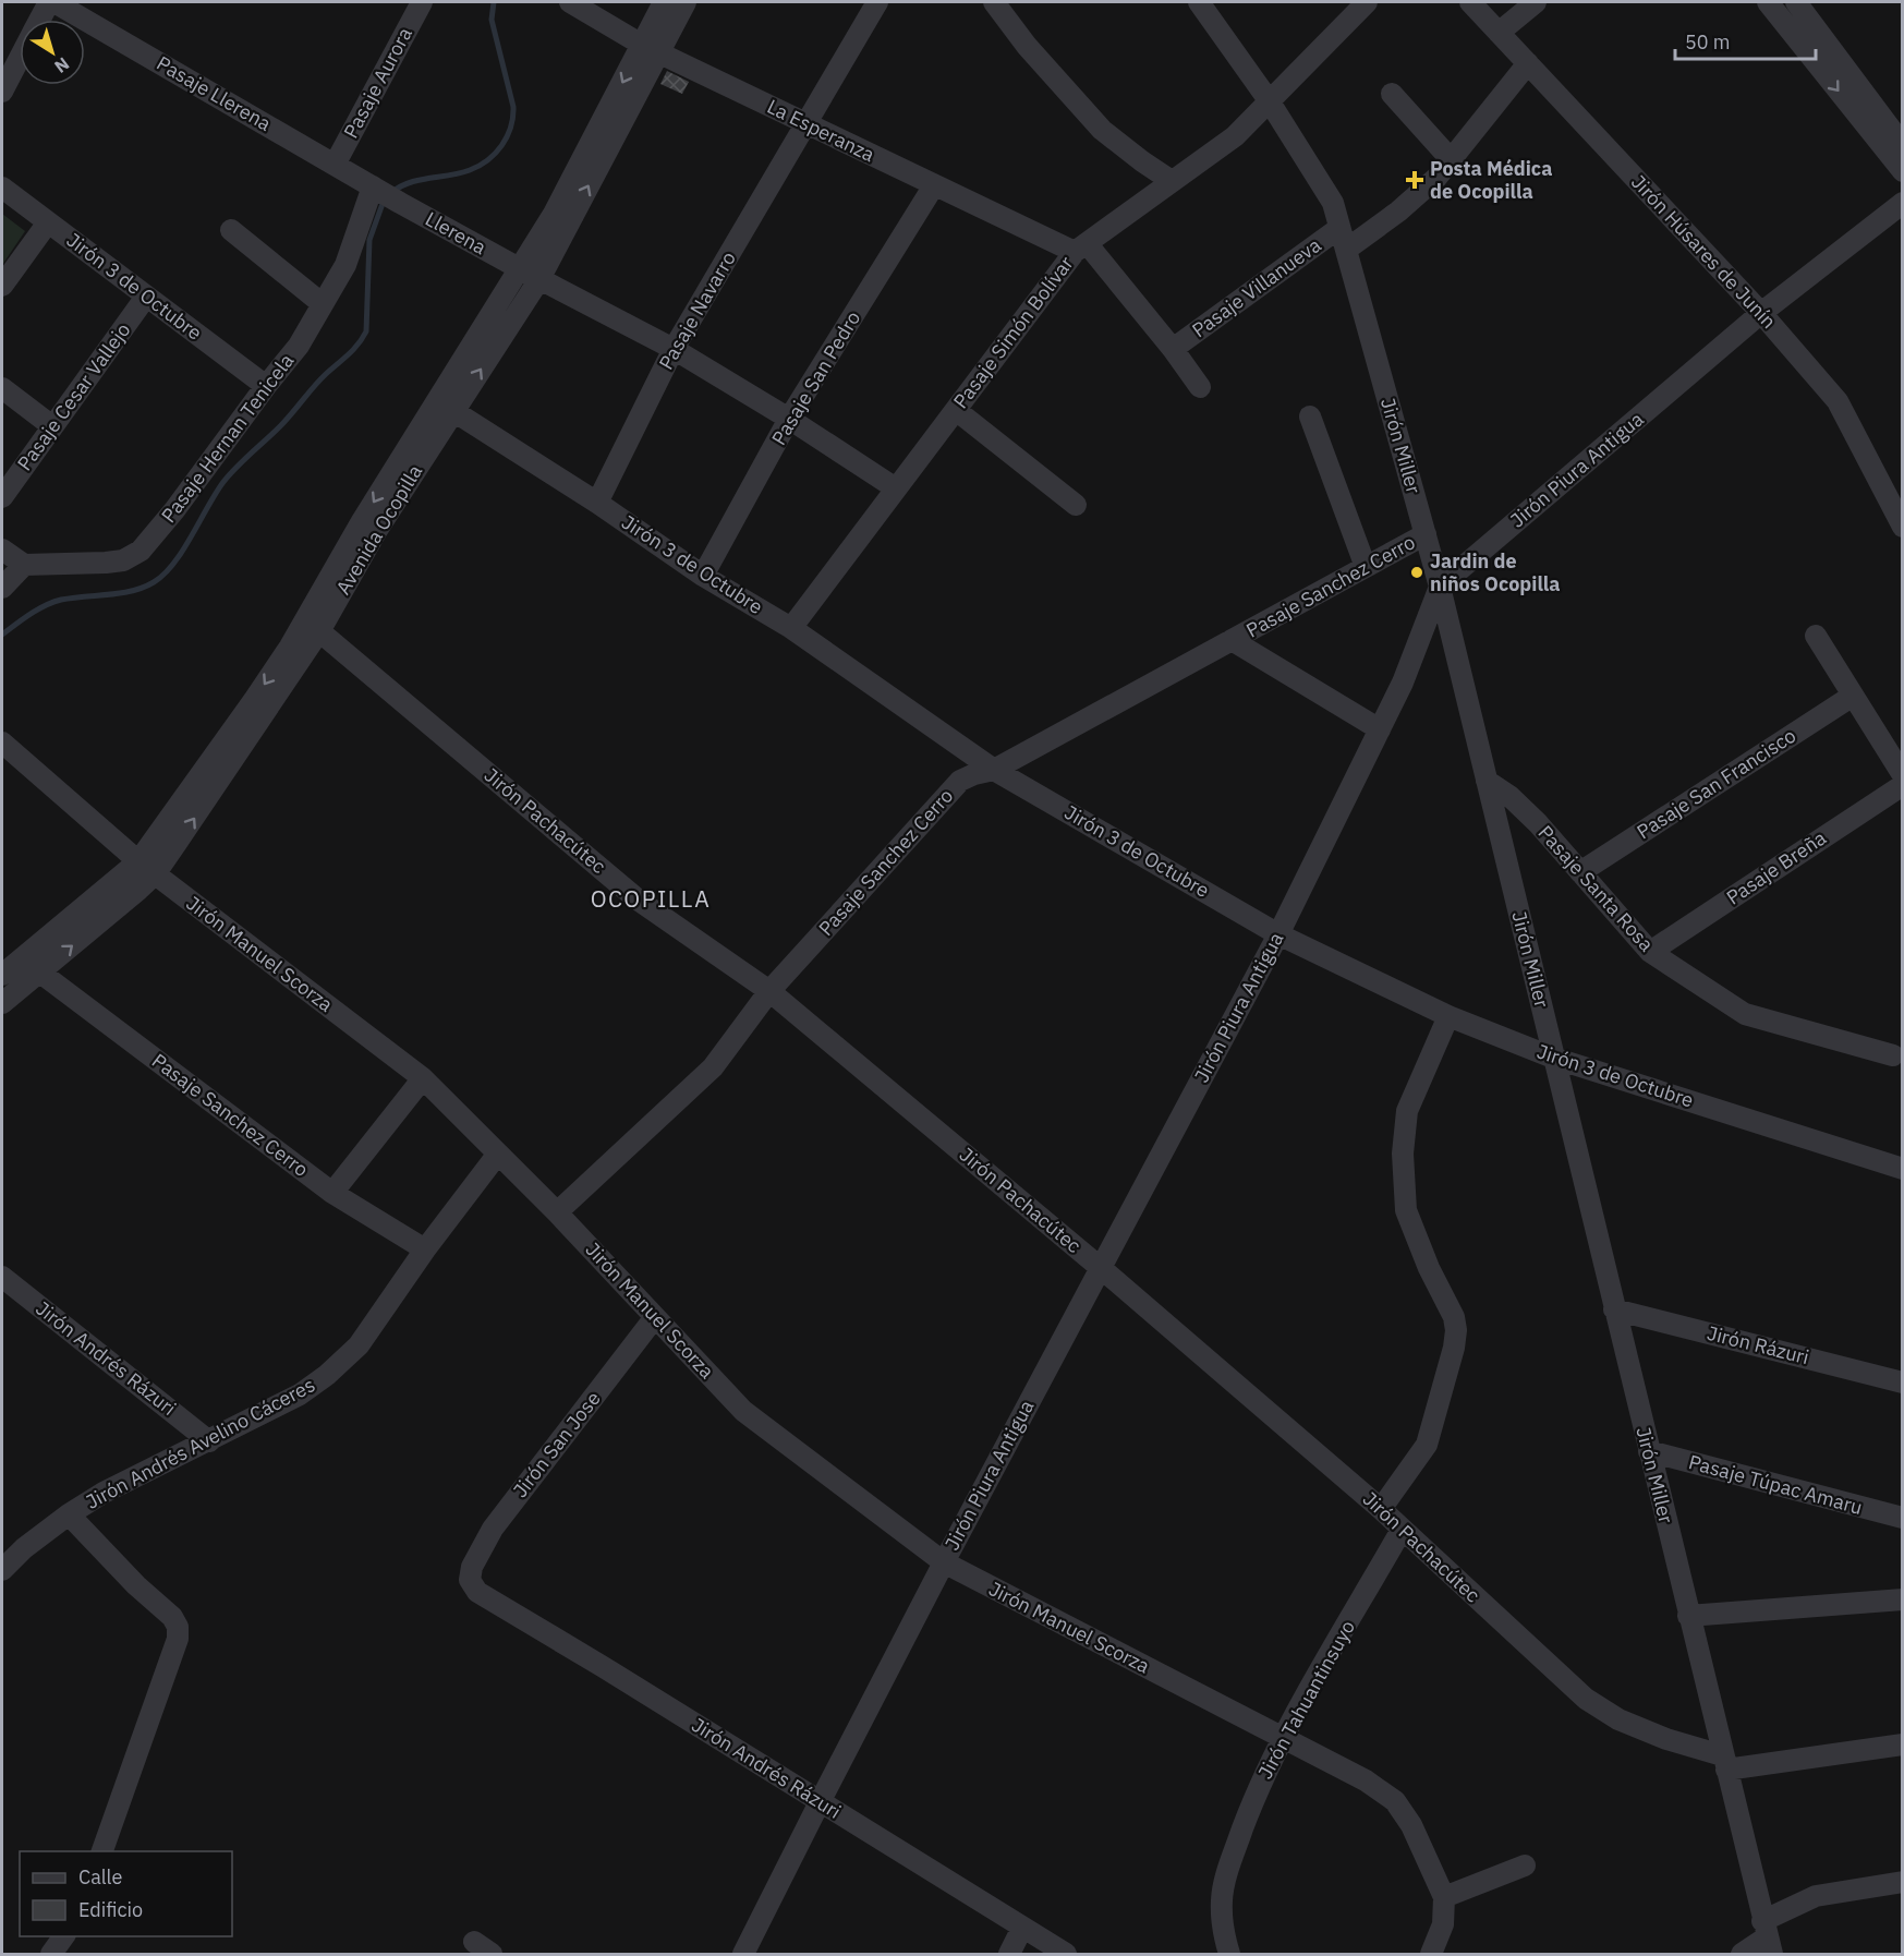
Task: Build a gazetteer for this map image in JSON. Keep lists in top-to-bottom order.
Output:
{
  "streets": {
    "street": [
      "Pasaje Aurora",
      "Pasaje Llerena",
      "La Esperanza",
      "Llerena",
      "Jirón Húsares de Junín",
      "Jirón 3 de Octubre",
      "Pasaje Villanueva",
      "Pasaje Navarro",
      "Pasaje Simón Bolívar",
      "Pasaje San Pedro",
      "Pasaje Cesar Vallejo",
      "Pasaje Hernan Tenicela",
      "Jirón Miller",
      "Jirón Piura Antigua",
      "Avenida Ocopilla",
      "Pasaje Sanchez Cerro",
      "Pasaje San Francisco",
      "Jirón Pachacútec",
      "Pasaje Breña",
      "Pasaje Santa Rosa",
      "Jirón Manuel Scorza",
      "Jirón Rázuri",
      "Jirón Andrés Rázuri",
      "Jirón Andrés Avelino Cáceres",
      "Jirón San Jose",
      "Pasaje Túpac Amaru",
      "Jirón Tahuantinsuyo"
    ]
  },
  "crossings": [
    ["Pasaje Aurora", "Pasaje Llerena"],
    ["Pasaje Llerena", "Llerena"],
    ["Pasaje Llerena", "Pasaje Hernan Tenicela"],
    ["La Esperanza", "Pasaje Navarro"],
    ["La Esperanza", "Pasaje Simón Bolívar"],
    ["La Esperanza", "Pasaje San Pedro"],
    ["La Esperanza", "Avenida Ocopilla"],
    ["Llerena", "Pasaje Hernan Tenicela"],
    ["Llerena", "Avenida Ocopilla"],
    ["Jirón Húsares de Junín", "Jirón Piura Antigua"],
    ["Jirón 3 de Octubre", "Pasaje Navarro"],
    ["Jirón 3 de Octubre", "Pasaje Simón Bolívar"],
    ["Jirón 3 de Octubre", "Pasaje San Pedro"],
    ["Jirón 3 de Octubre", "Pasaje Cesar Vallejo"],
    ["Jirón 3 de Octubre", "Pasaje Hernan Tenicela"],
    ["Jirón 3 de Octubre", "Jirón Miller"],
    ["Jirón 3 de Octubre", "Jirón Piura Antigua"],
    ["Jirón 3 de Octubre", "Avenida Ocopilla"],
    ["Jirón 3 de Octubre", "Pasaje Sanchez Cerro"],
    ["Pasaje Villanueva", "Jirón Miller"],
    ["Pasaje Simón Bolívar", "Jirón Miller"],
    ["Jirón Miller", "Jirón Piura Antigua"],
    ["Jirón Miller", "Pasaje Sanchez Cerro"],
    ["Jirón Miller", "Jirón Pachacútec"],
    ["Jirón Miller", "Pasaje Santa Rosa"],
    ["Jirón Miller", "Jirón Rázuri"],
    ["Jirón Miller", "Pasaje Túpac Amaru"],
    ["Jirón Piura Antigua", "Jirón Pachacútec"],
    ["Jirón Piura Antigua", "Jirón Manuel Scorza"],
    ["Jirón Piura Antigua", "Jirón Andrés Rázuri"],
    ["Avenida Ocopilla", "Pasaje Sanchez Cerro"],
    ["Avenida Ocopilla", "Jirón Pachacútec"],
    ["Avenida Ocopilla", "Jirón Manuel Scorza"],
    ["Pasaje Sanchez Cerro", "Jirón Pachacútec"],
    ["Pasaje Sanchez Cerro", "Jirón Manuel Scorza"],
    ["Pasaje Sanchez Cerro", "Jirón Andrés Avelino Cáceres"],
    ["Pasaje San Francisco", "Pasaje Santa Rosa"],
    ["Jirón Pachacútec", "Jirón Tahuantinsuyo"],
    ["Pasaje Breña", "Pasaje Santa Rosa"],
    ["Jirón Manuel Scorza", "Jirón Andrés Avelino Cáceres"],
    ["Jirón Manuel Scorza", "Jirón San Jose"],
    ["Jirón Manuel Scorza", "Jirón Tahuantinsuyo"],
    ["Jirón Andrés Rázuri", "Jirón Andrés Avelino Cáceres"],
    ["Jirón Andrés Rázuri", "Jirón San Jose"]
  ],
  "districts": ["OCOPILLA"],
  "places": {
    "health": ["Posta Médica de Ocopilla"],
    "other": ["Jardin de niños Ocopilla"]
  },
  "legend": ["Calle", "Edificio"],
  "scale_bar": "50 m",
  "north": "bottom right"
}
